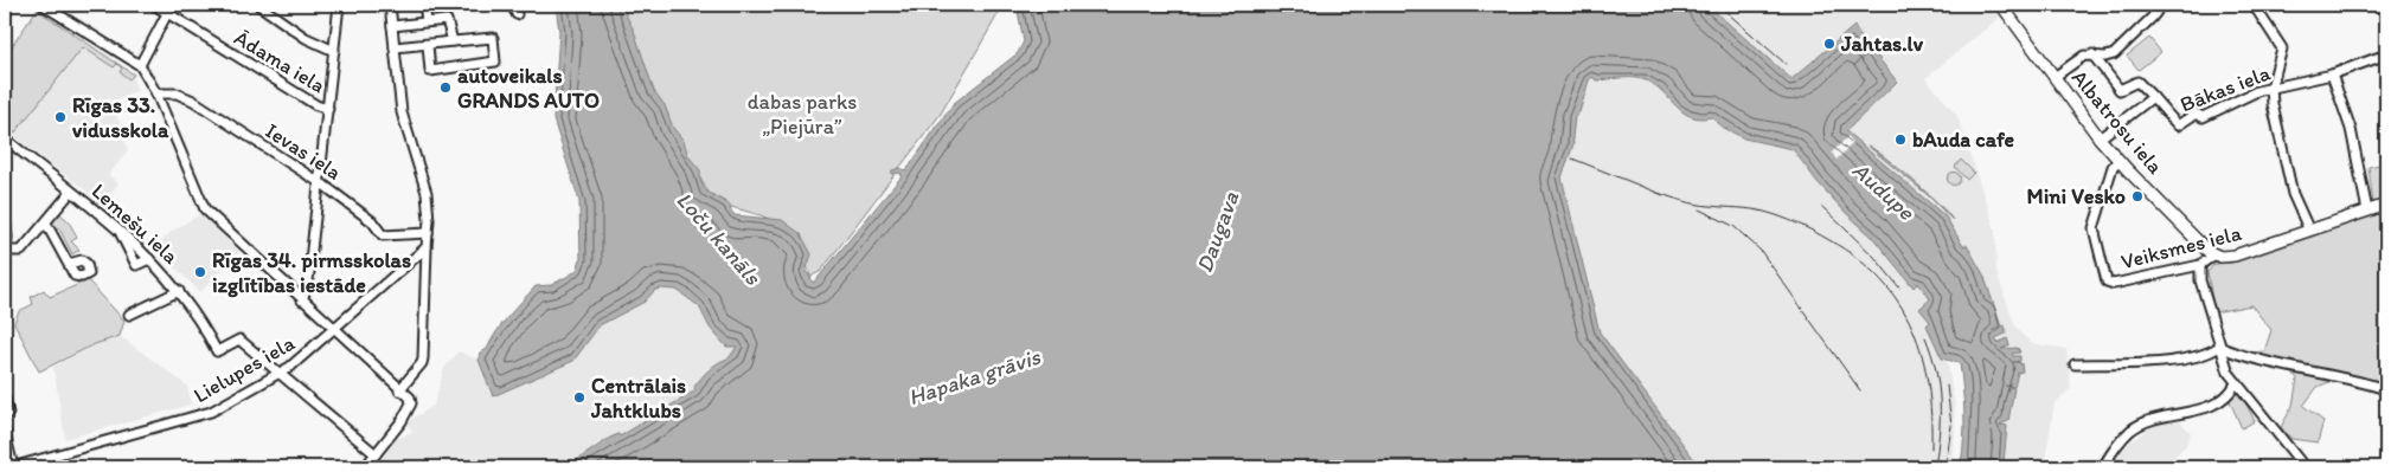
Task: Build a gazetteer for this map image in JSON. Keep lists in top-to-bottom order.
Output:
{
  "streets": {
    "main road": ["Albatrosu iela", "Veiksmes iela"],
    "street": [
      "Ādama iela",
      "Bākas iela",
      "Ievas iela",
      "Lemešu iela",
      "Lielupes iela"
    ]
  },
  "crossings": [
    ["Bākas iela", "Albatrosu iela"],
    ["Albatrosu iela", "Veiksmes iela"],
    ["Lemešu iela", "Lielupes iela"]
  ],
  "water": [
    "Audupe",
    "Daugava",
    "Loču kanāls",
    "Hapaka grāvis"
  ],
  "parks": ["dabas parks „Piejūra”"],
  "places": [
    "Jahtas.lv",
    "autoveikals GRANDS AUTO",
    "Rīgas 33. vidusskola",
    "bAuda cafe",
    "Mini Vesko",
    "Rīgas 34. pirmsskolas izglītības iestāde",
    "Centrālais Jahtklubs"
  ]
}
